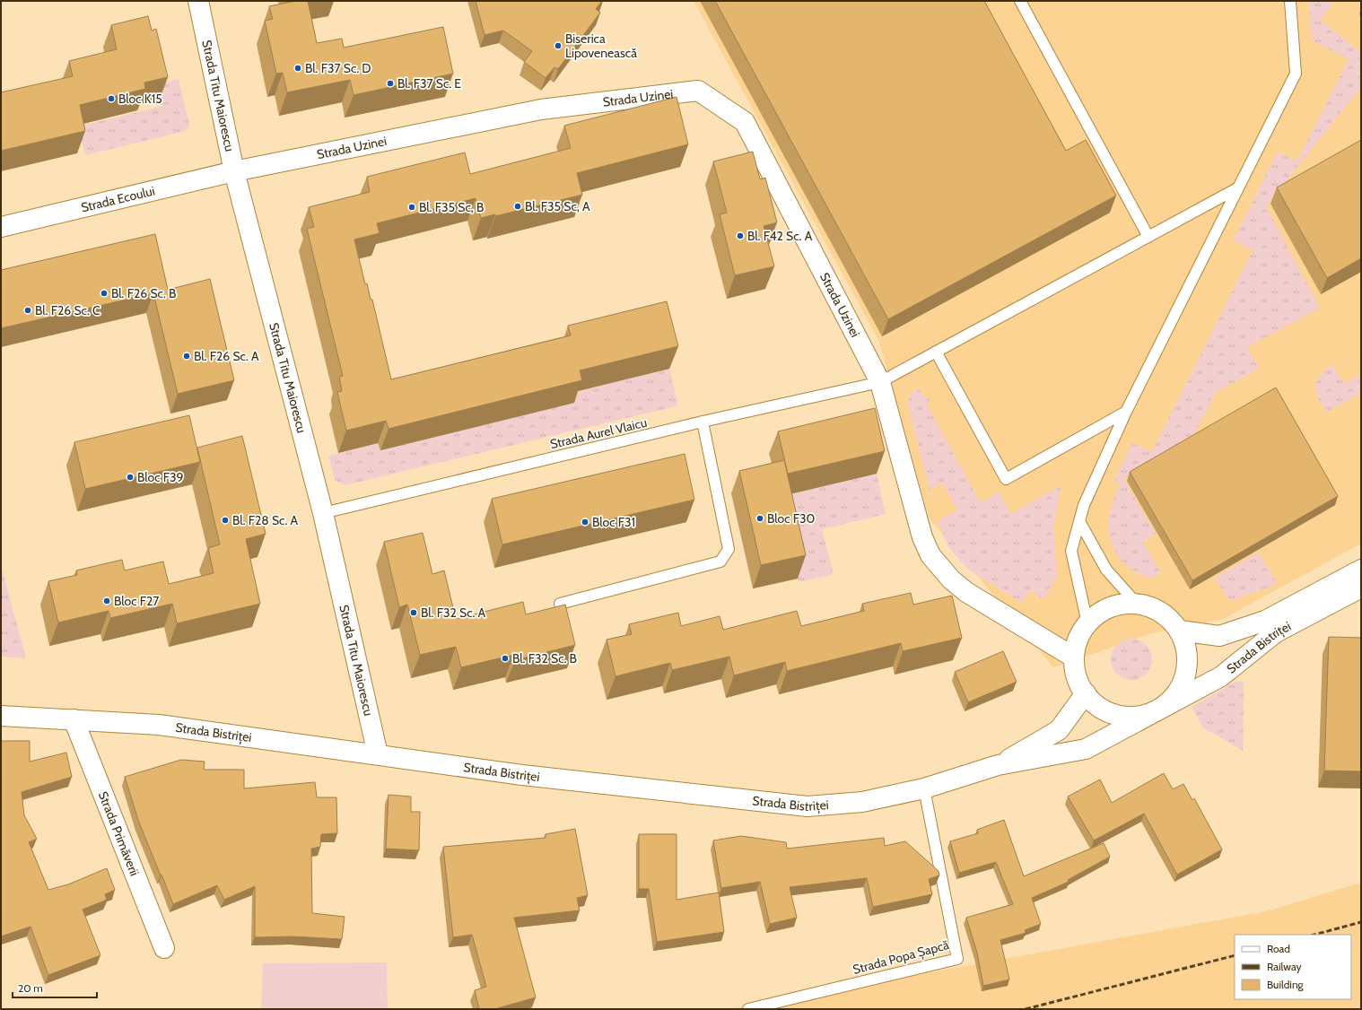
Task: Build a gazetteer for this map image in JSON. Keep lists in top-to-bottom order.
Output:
{
  "streets": {
    "street": [
      "Strada Titu Maiorescu",
      "Strada Uzinei",
      "Strada Ecoului",
      "Strada Bistriței",
      "Strada Primăverii"
    ],
    "lane": ["Strada Aurel Vlaicu", "Strada Popa Șapcă"]
  },
  "crossings": [
    ["Strada Titu Maiorescu", "Strada Uzinei"],
    ["Strada Titu Maiorescu", "Strada Ecoului"],
    ["Strada Titu Maiorescu", "Strada Aurel Vlaicu"],
    ["Strada Titu Maiorescu", "Strada Bistriței"],
    ["Strada Uzinei", "Strada Ecoului"],
    ["Strada Uzinei", "Strada Aurel Vlaicu"],
    ["Strada Uzinei", "Strada Bistriței"],
    ["Strada Bistriței", "Strada Primăverii"],
    ["Strada Bistriței", "Strada Popa Șapcă"]
  ],
  "places": [
    "Biserica Lipovenească",
    "Bl. F37 Sc. D",
    "Bl. F37 Sc. E",
    "Bloc K15",
    "Bl. F35 Sc, A",
    "Bl. F35 Sc, B",
    "Bl. F42 Sc. A",
    "Bl. F26 Sc. B",
    "Bl. F26 Sc. C",
    "Bl. F26 Sc. A",
    "Bloc F39",
    "Bloc F30",
    "Bl. F28 Sc. A",
    "Bloc F31",
    "Bloc F27",
    "Bl. F32 Sc. A",
    "Bl. F32 Sc. B"
  ],
  "legend": ["Road", "Railway", "Building"],
  "scale_bar": "20 m"
}
